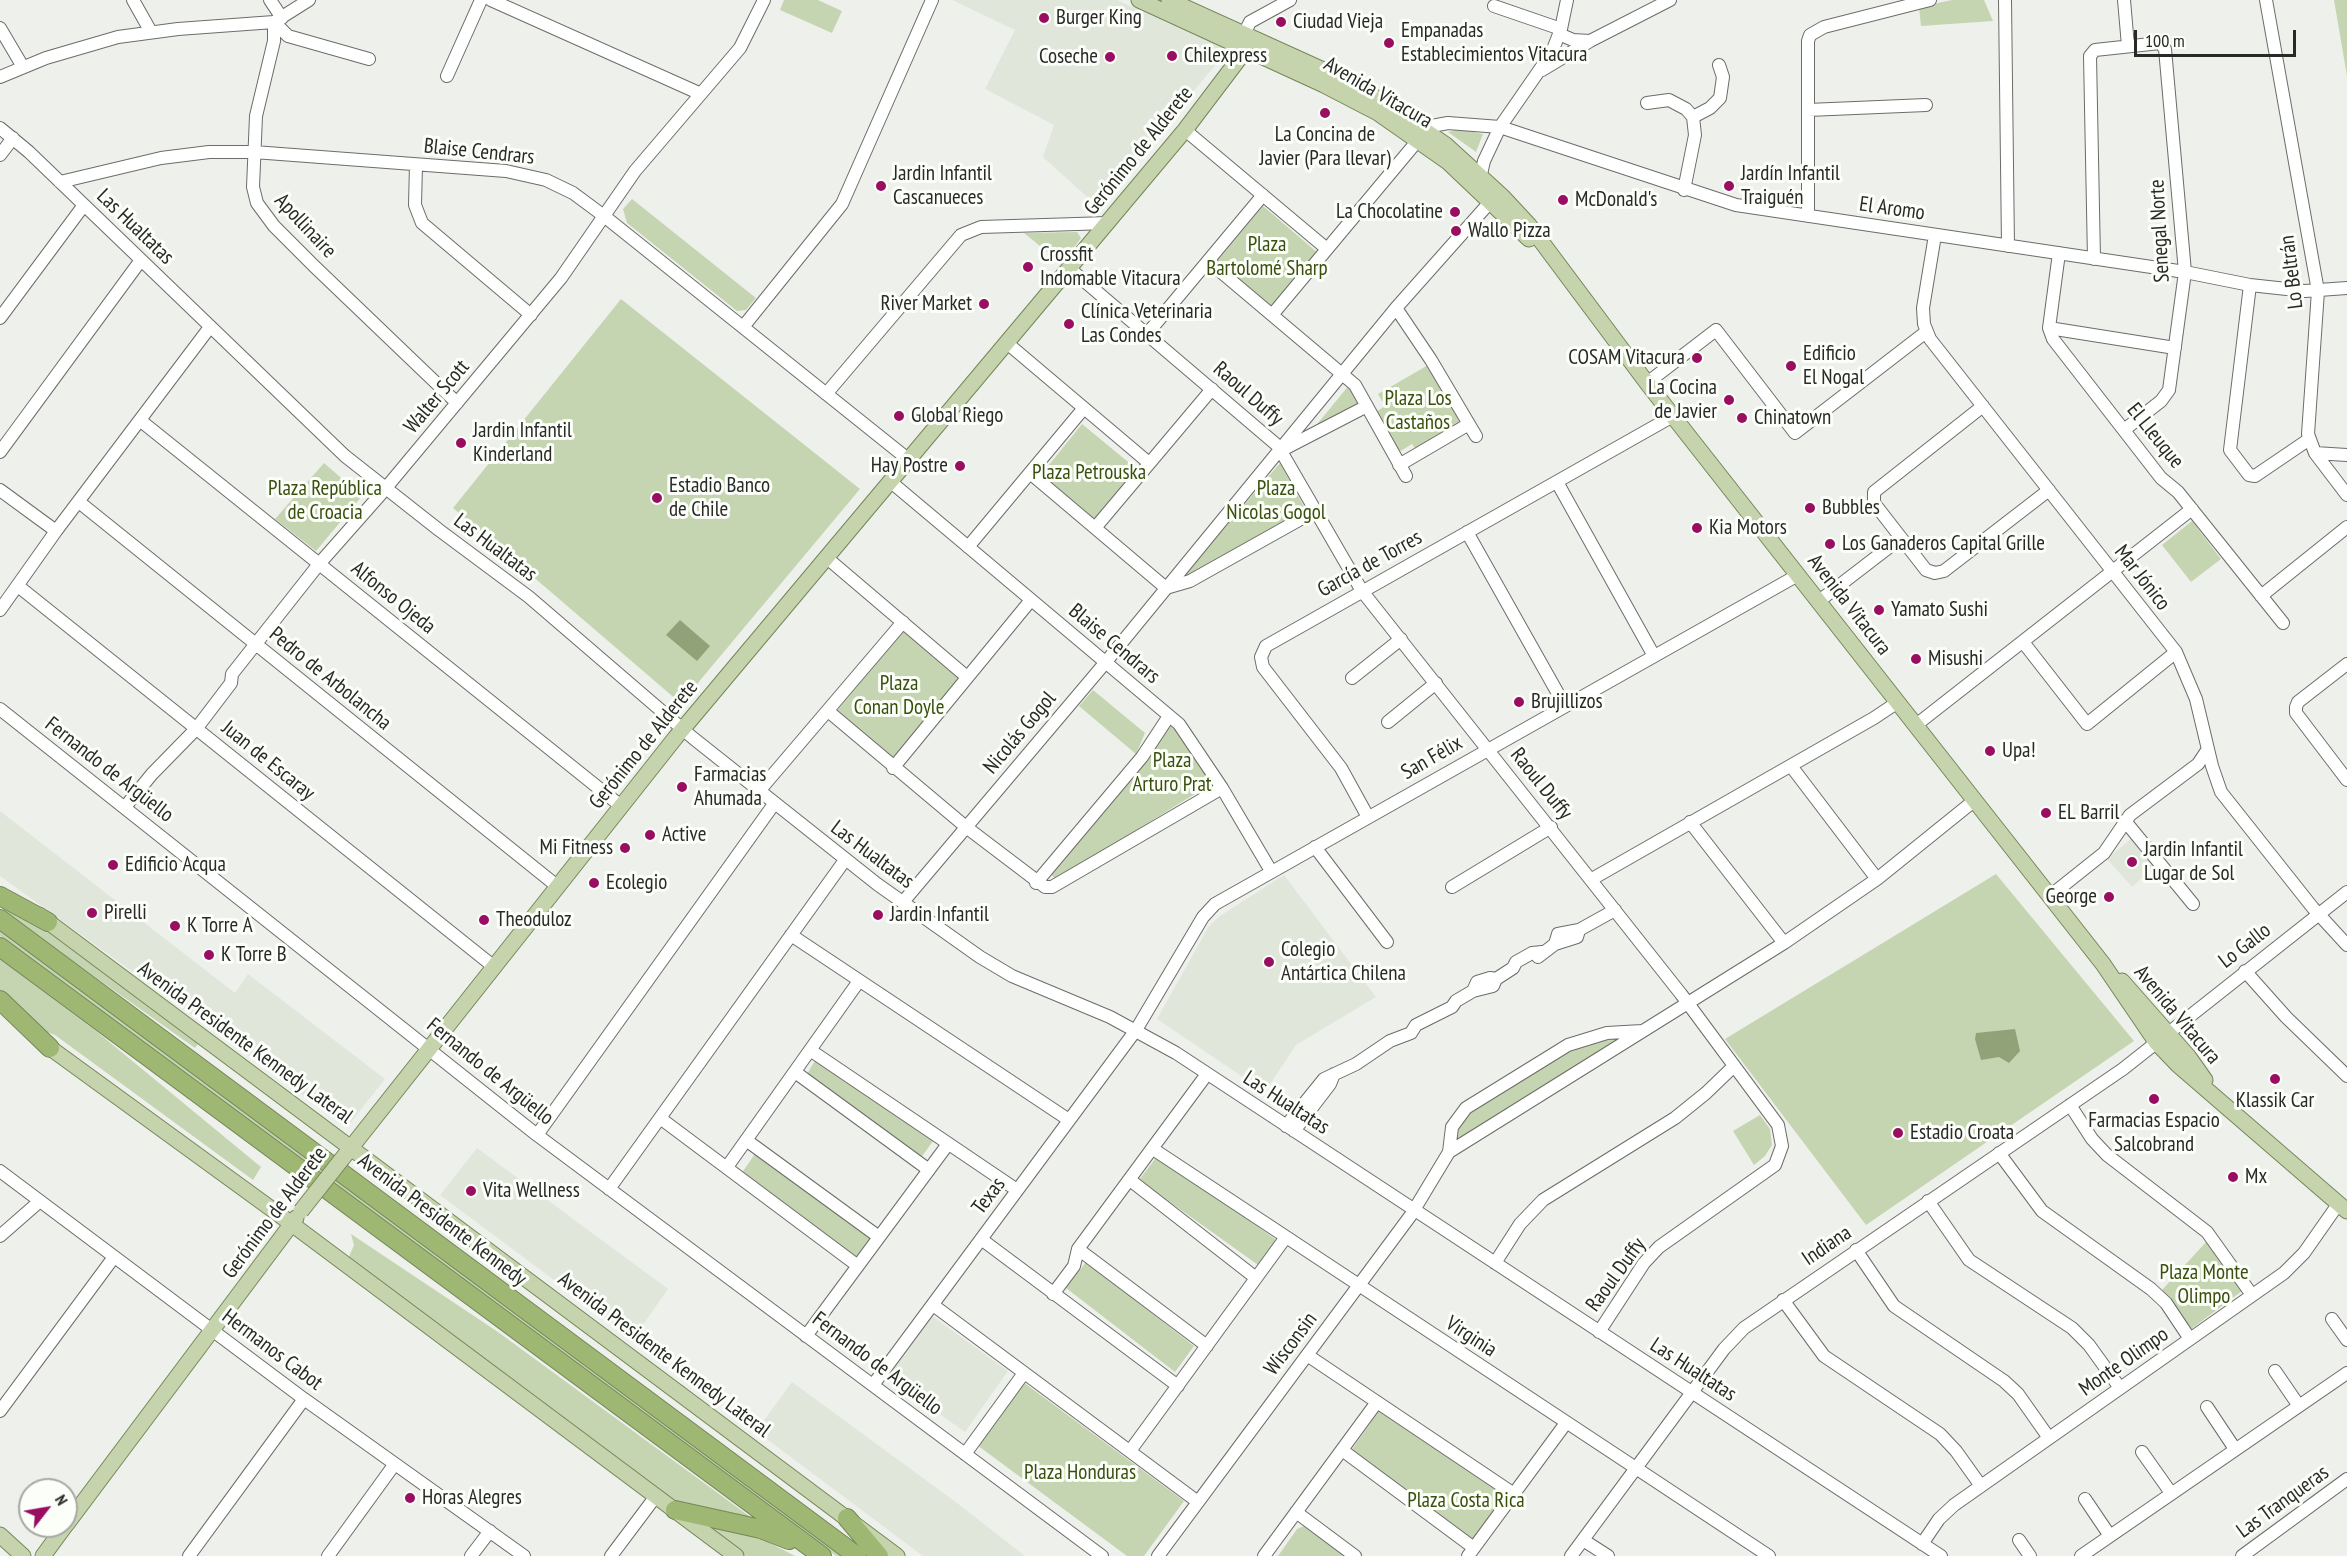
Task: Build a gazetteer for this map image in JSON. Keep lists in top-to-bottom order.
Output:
{
  "streets": {
    "highway": ["Avenida Presidente Kennedy"],
    "main road": ["Avenida Vitacura", "Gerónimo de Alderete", "Avenida Presidente Kennedy Lateral"],
    "street": [
      "Blaise Cendrars",
      "El Aromo",
      "Apollinaire",
      "Las Hualtatas",
      "Senegal Norte",
      "Lo Beltrán",
      "Raoul Duffy",
      "Walter Scott",
      "El Lleuque",
      "García de Torres",
      "Mar Jónico",
      "Alfonso Ojeda",
      "Pedro de Arbolancha",
      "Nicolás Gogol",
      "San Félix",
      "Juan de Escaray",
      "Fernando de Argüello",
      "Lo Gallo",
      "Texas",
      "Indiana",
      "Virginia",
      "Wisconsin",
      "Hermanos Cabot",
      "Monte Olimpo",
      "Las Tranqueras"
    ]
  },
  "crossings": [
    ["Avenida Vitacura", "Gerónimo de Alderete"],
    ["Avenida Vitacura", "El Aromo"],
    ["Avenida Vitacura", "García de Torres"],
    ["Avenida Vitacura", "Nicolás Gogol"],
    ["Avenida Vitacura", "San Félix"],
    ["Avenida Vitacura", "Lo Gallo"],
    ["Avenida Vitacura", "Indiana"],
    ["Avenida Vitacura", "Wisconsin"],
    ["Avenida Vitacura", "Monte Olimpo"],
    ["Gerónimo de Alderete", "Blaise Cendrars"],
    ["Gerónimo de Alderete", "Las Hualtatas"],
    ["Gerónimo de Alderete", "Raoul Duffy"],
    ["Gerónimo de Alderete", "Alfonso Ojeda"],
    ["Gerónimo de Alderete", "Pedro de Arbolancha"],
    ["Gerónimo de Alderete", "Juan de Escaray"],
    ["Gerónimo de Alderete", "Fernando de Argüello"],
    ["Gerónimo de Alderete", "Avenida Presidente Kennedy Lateral"],
    ["Gerónimo de Alderete", "Hermanos Cabot"],
    ["Blaise Cendrars", "Apollinaire"],
    ["Blaise Cendrars", "Las Hualtatas"],
    ["Blaise Cendrars", "Walter Scott"],
    ["Blaise Cendrars", "Nicolás Gogol"],
    ["Blaise Cendrars", "San Félix"],
    ["El Aromo", "Senegal Norte"],
    ["El Aromo", "Lo Beltrán"],
    ["Apollinaire", "Walter Scott"],
    ["Las Hualtatas", "Raoul Duffy"],
    ["Las Hualtatas", "Walter Scott"],
    ["Las Hualtatas", "Nicolás Gogol"],
    ["Las Hualtatas", "San Félix"],
    ["Las Hualtatas", "Texas"],
    ["Las Hualtatas", "Indiana"],
    ["Las Hualtatas", "Wisconsin"],
    ["Las Hualtatas", "Monte Olimpo"],
    ["Senegal Norte", "El Lleuque"],
    ["Raoul Duffy", "García de Torres"],
    ["Raoul Duffy", "Nicolás Gogol"],
    ["Raoul Duffy", "San Félix"],
    ["Raoul Duffy", "Wisconsin"],
    ["Walter Scott", "Alfonso Ojeda"],
    ["Walter Scott", "Pedro de Arbolancha"],
    ["Walter Scott", "Juan de Escaray"],
    ["Walter Scott", "Fernando de Argüello"],
    ["García de Torres", "San Félix"],
    ["Mar Jónico", "Lo Gallo"],
    ["San Félix", "Texas"],
    ["Fernando de Argüello", "Texas"],
    ["Lo Gallo", "Indiana"],
    ["Indiana", "Virginia"],
    ["Virginia", "Wisconsin"]
  ],
  "parks": [
    "Plaza Bartolomé Sharp",
    "Plaza Los Castaños",
    "Plaza Petrouska",
    "Plaza República de Croacia",
    "Plaza Nicolas Gogol",
    "Plaza Conan Doyle",
    "Plaza Arturo Prat",
    "Plaza Monte Olimpo",
    "Plaza Honduras",
    "Plaza Costa Rica"
  ],
  "places": [
    "Burger King",
    "Ciudad Vieja",
    "Empanadas Establecimientos Vitacura",
    "Chilexpress",
    "Coseche",
    "La Concina de Javier (Para llevar)",
    "Jardin Infantil Cascanueces",
    "Jardín Infantil Traiguén",
    "McDonald's",
    "La Chocolatine",
    "Wallo Pizza",
    "Crossfit Indomable Vitacura",
    "River Market",
    "Clínica Veterinaria Las Condes",
    "COSAM Vitacura",
    "Edificio El Nogal",
    "La Cocina de Javier",
    "Global Riego",
    "Chinatown",
    "Jardin Infantil Kinderland",
    "Hay Postre",
    "Estadio Banco de Chile",
    "Bubbles",
    "Kia Motors",
    "Los Ganaderos Capital Grille",
    "Yamato Sushi",
    "Misushi",
    "Brujillizos",
    "Upa!",
    "Farmacias Ahumada",
    "EL Barril",
    "Active",
    "Mi Fitness",
    "Jardin Infantil Lugar de Sol",
    "Edificio Acqua",
    "Ecolegio",
    "George",
    "Pirelli",
    "Jardin Infantil",
    "Theoduloz",
    "K Torre A",
    "K Torre B",
    "Colegio Antártica Chilena",
    "Klassik Car",
    "Farmacias Espacio Salcobrand",
    "Estadio Croata",
    "Mx",
    "Vita Wellness",
    "Horas Alegres"
  ],
  "scale_bar": "100 m",
  "north": "top right"
}
